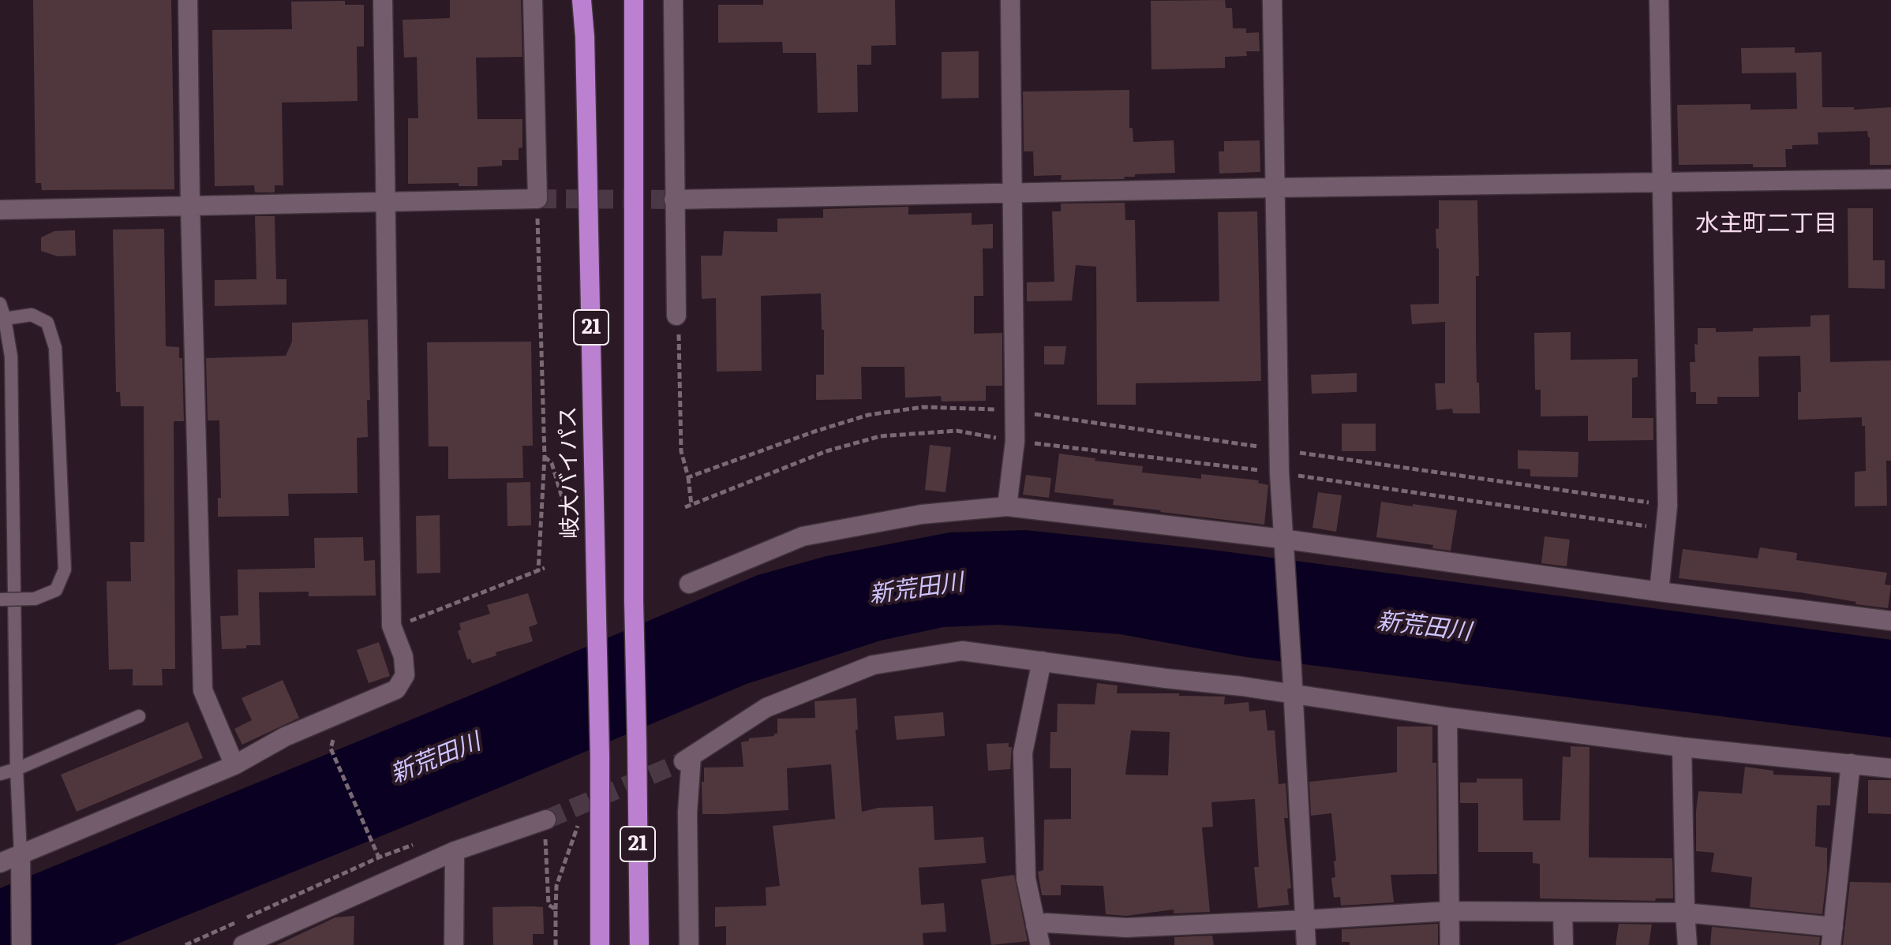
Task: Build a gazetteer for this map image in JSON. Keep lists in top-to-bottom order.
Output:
{
  "streets": {
    "highway": ["21", "岐大バイパス"]
  },
  "districts": ["水主町二丁目"],
  "water": ["新荒田川"]
}
